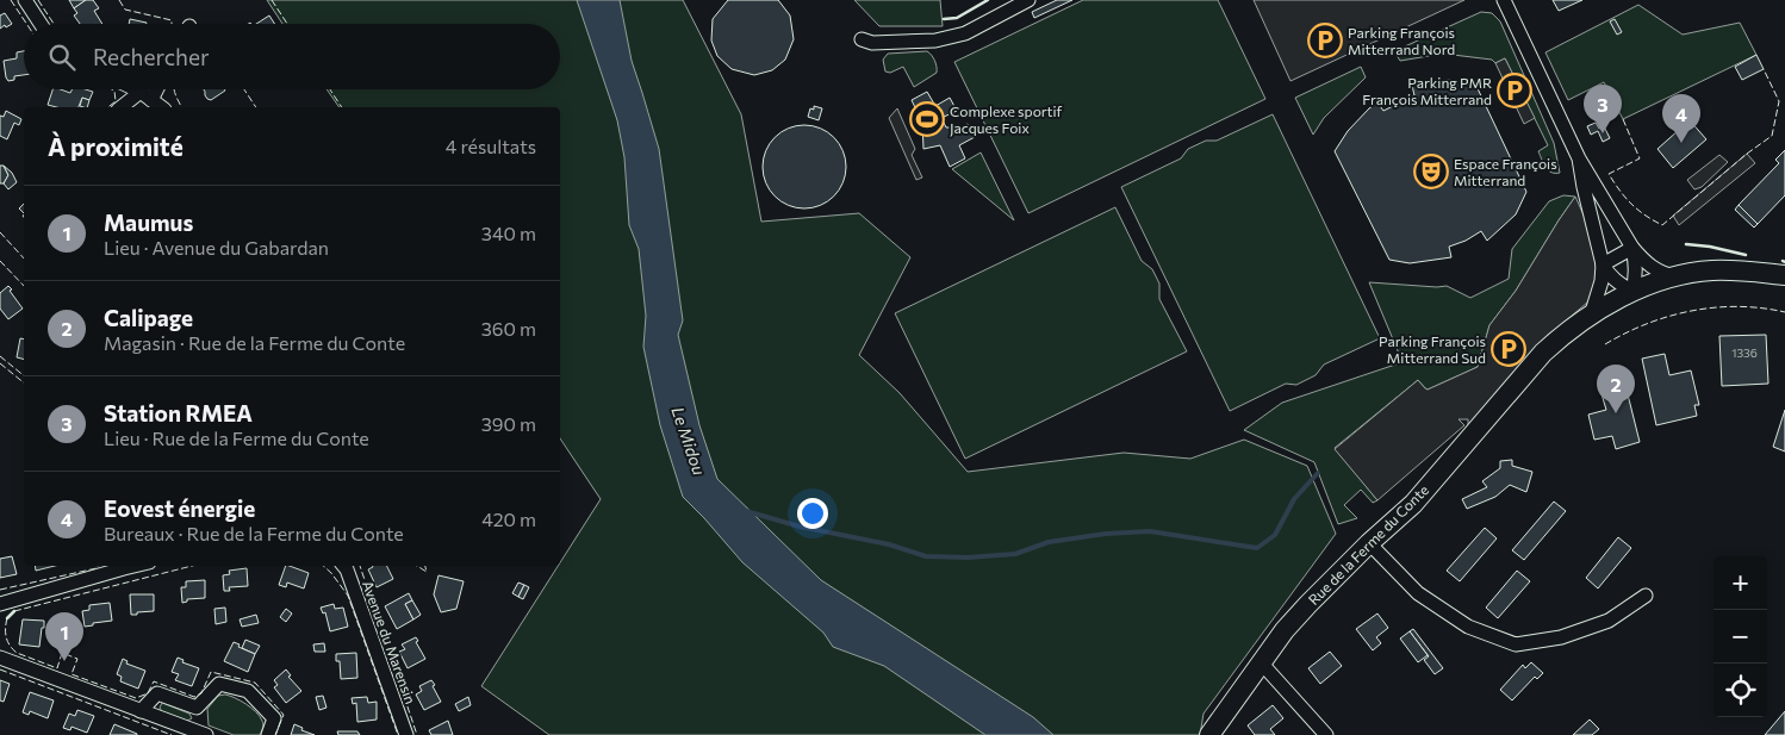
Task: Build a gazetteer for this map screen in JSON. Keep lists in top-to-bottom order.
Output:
{
  "streets": {
    "street": ["Rue de la Ferme du Conte", "Avenue du Marensin"]
  },
  "water": ["Le Midou"],
  "places": {
    "parking": ["Parking François Mitterrand Nord", "Parking PMR François Mitterrand", "Parking François Mitterrand Sud"],
    "sports": ["Complexe sportif Jacques Foix"],
    "theatre": ["Espace François Mitterrand"]
  },
  "house_numbers": ["1336"],
  "page": {
    "search": "Rechercher",
    "pins": [
      "3",
      "4",
      "2",
      "1"
    ],
    "heading": ["À proximité", "4 résultats"],
    "list": [
      {
        "mark": "1",
        "name": "Maumus",
        "note": "Lieu · Avenue du Gabardan",
        "value": "340 m"
      },
      {
        "mark": "2",
        "name": "Calipage",
        "note": "Magasin · Rue de la Ferme du Conte",
        "value": "360 m"
      },
      {
        "mark": "3",
        "name": "Station RMEA",
        "note": "Lieu · Rue de la Ferme du Conte",
        "value": "390 m"
      },
      {
        "mark": "4",
        "name": "Eovest énergie",
        "note": "Bureaux · Rue de la Ferme du Conte",
        "value": "420 m"
      }
    ],
    "map_buttons": ["+", "−"]
  }
}
